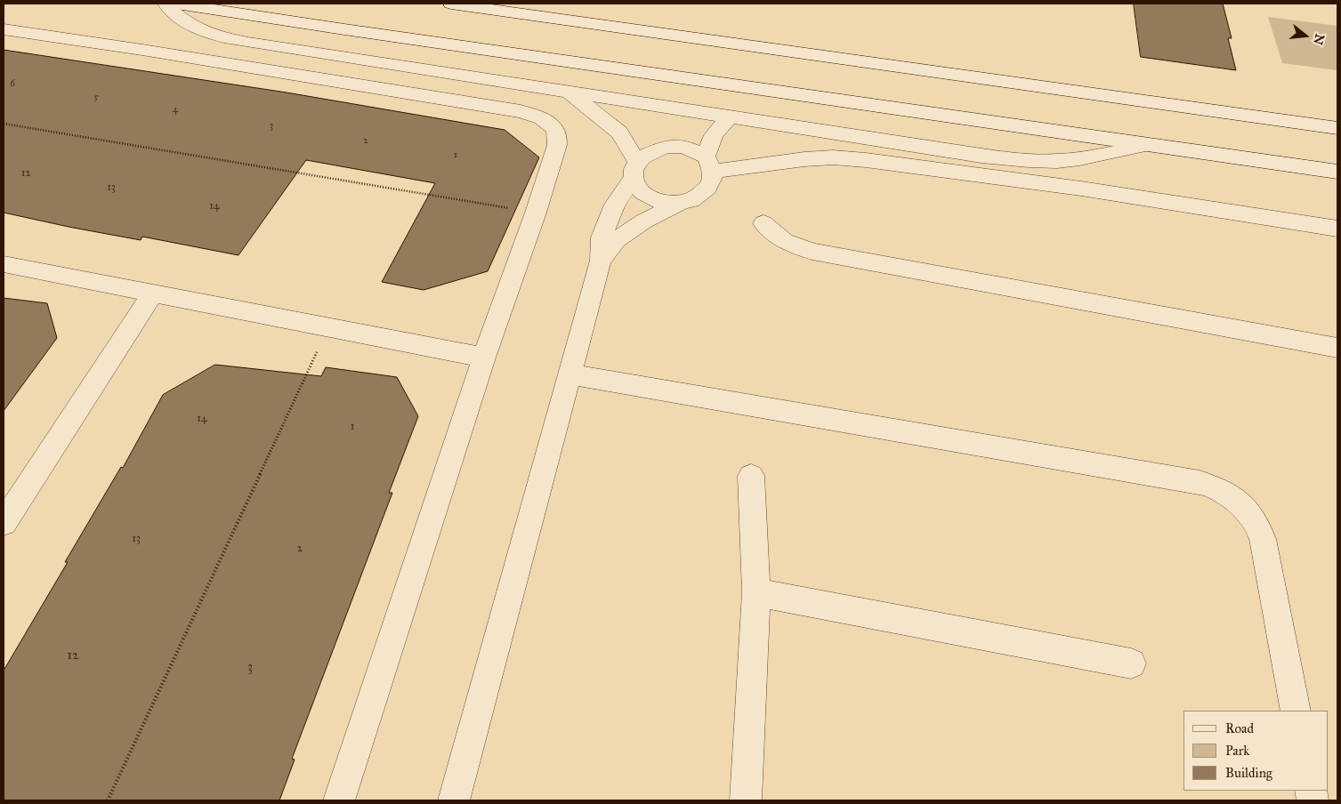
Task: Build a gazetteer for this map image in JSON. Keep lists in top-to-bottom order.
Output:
{
  "house_numbers": [
    "6",
    "5",
    "4",
    "3",
    "2",
    "1",
    "12",
    "13",
    "14",
    "14",
    "1",
    "13",
    "2",
    "12",
    "3"
  ],
  "legend": ["Road", "Park", "Building"],
  "north": "right"
}
